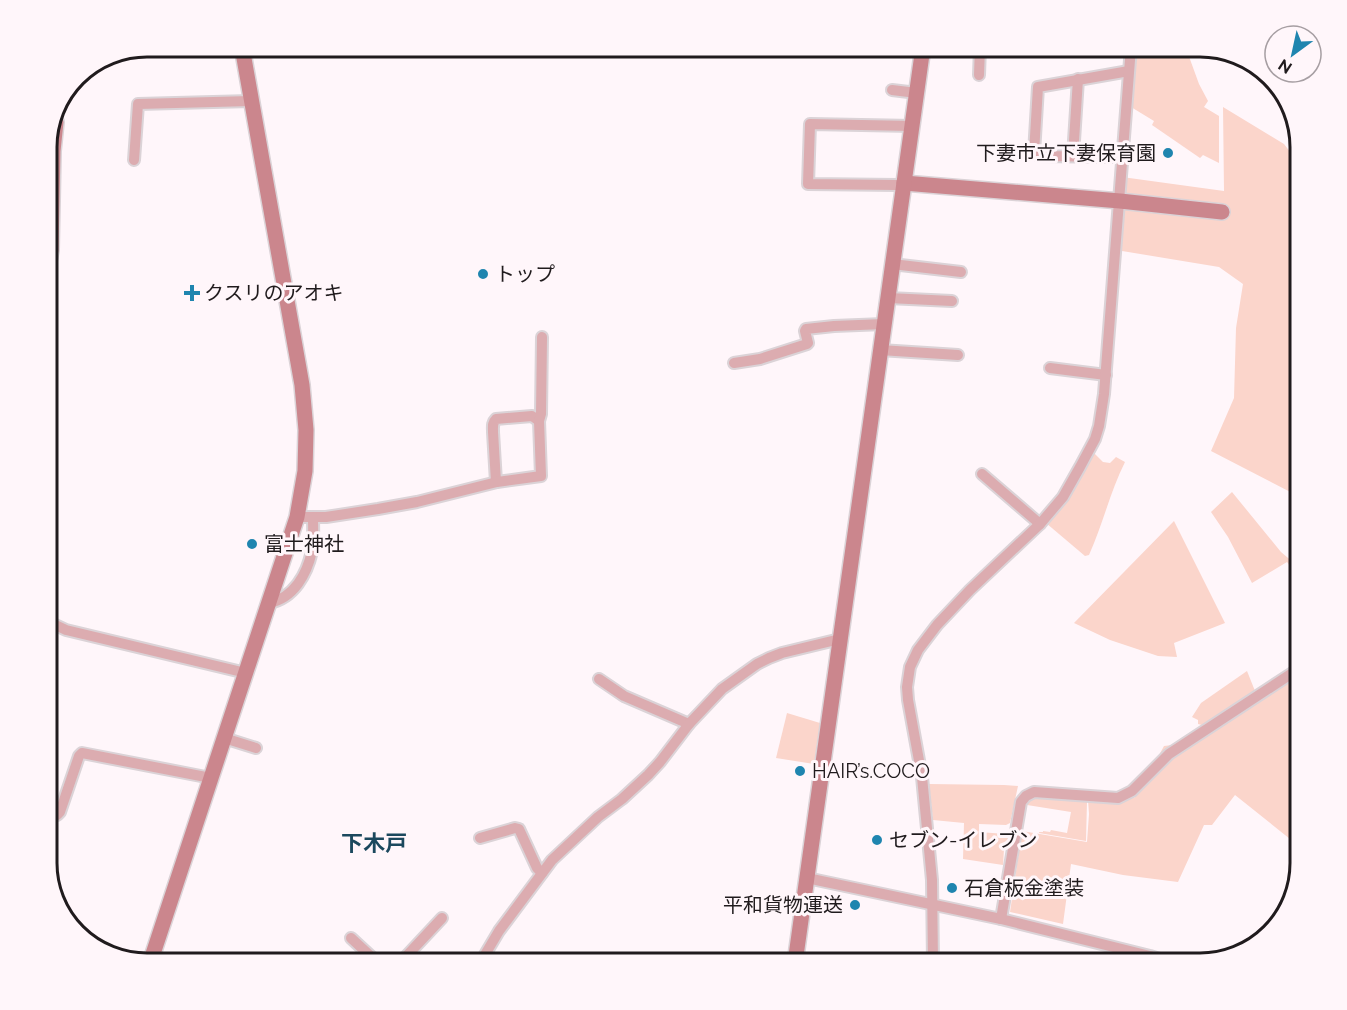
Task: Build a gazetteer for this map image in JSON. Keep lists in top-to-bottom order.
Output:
{
  "districts": ["下木戸"],
  "places": {
    "other": [
      "下妻市立下妻保育園",
      "トップ",
      "富士神社",
      "HAIR’s.COCO",
      "セブン-イレブン",
      "石倉板金塗装",
      "平和貨物運送"
    ],
    "health": ["クスリのアオキ"]
  },
  "north": "bottom left"
}
